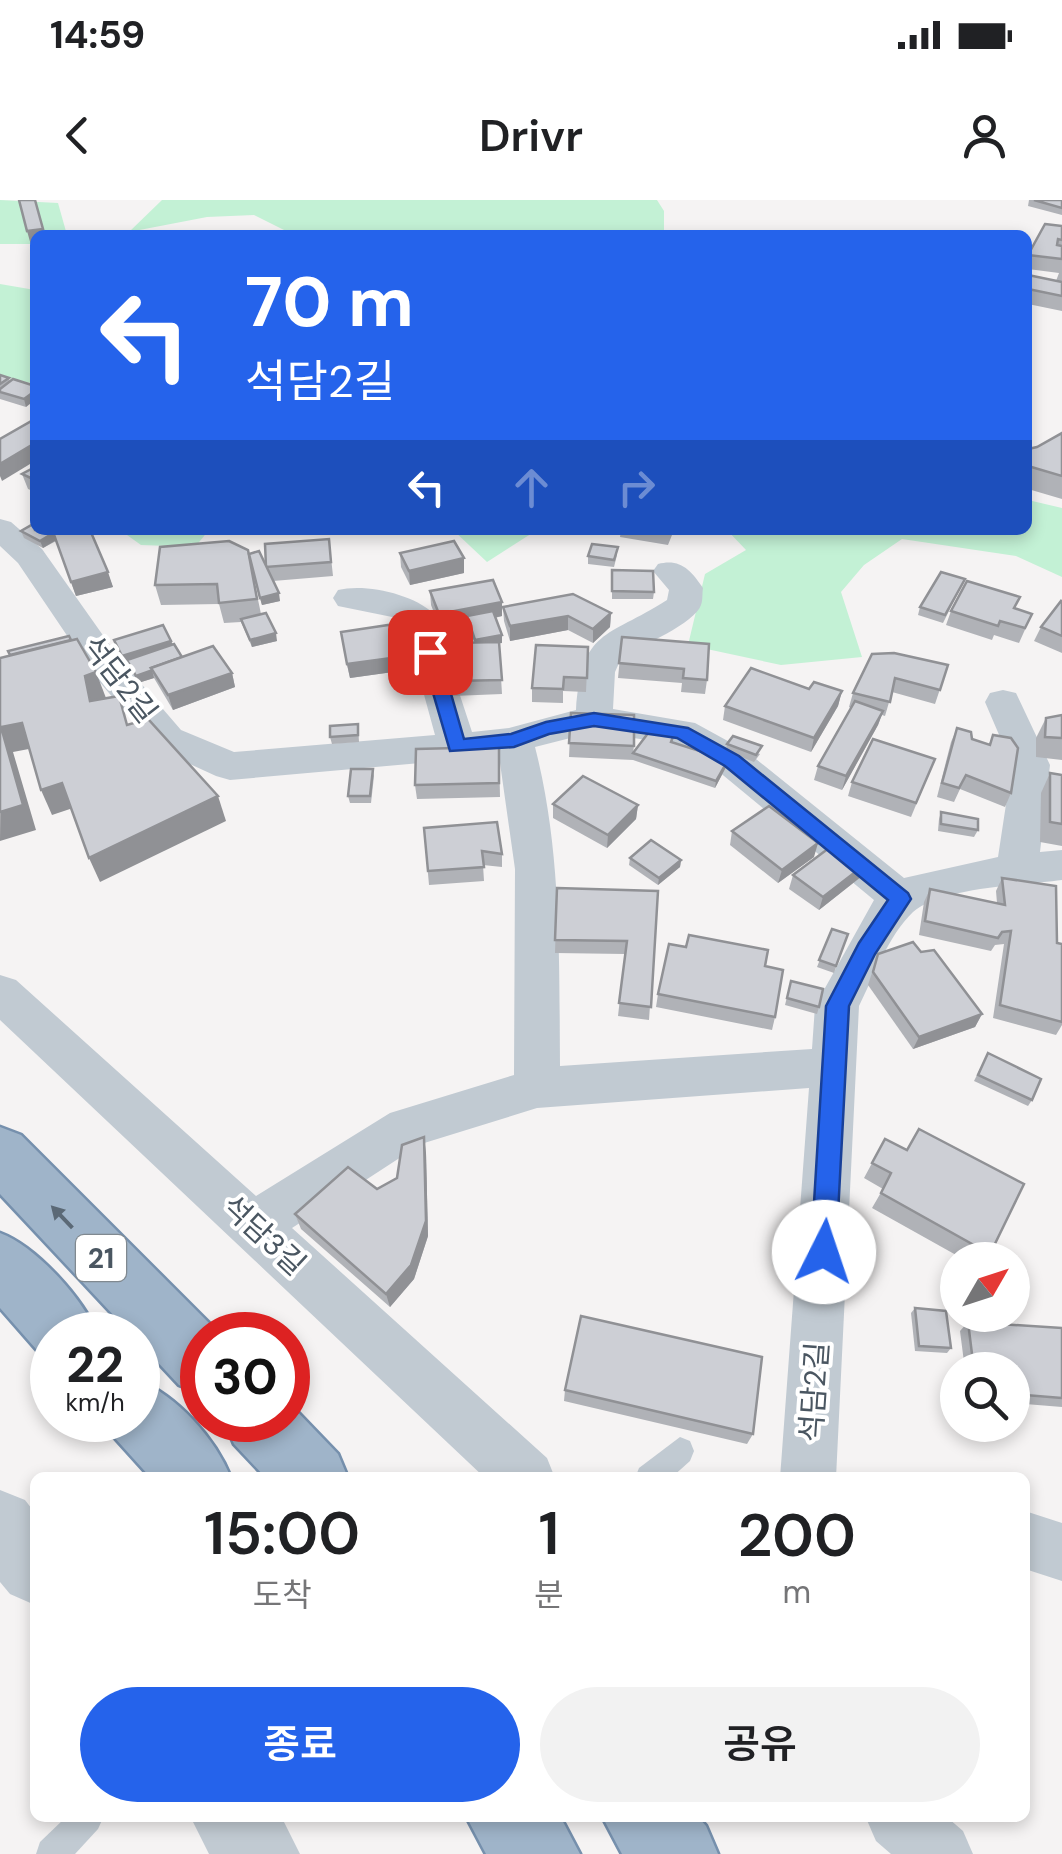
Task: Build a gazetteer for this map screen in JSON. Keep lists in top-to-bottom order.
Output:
{
  "streets": {
    "highway": ["21"],
    "street": ["석담2길", "석담3길"]
  },
  "north": "top right",
  "page": {
    "status": "14:59",
    "header": "Drivr",
    "turn": ["70 m", "석담2길"],
    "speed": "22 km/h",
    "limit": "30",
    "eta": [
      "15:00",
      "도착",
      "1",
      "분",
      "200",
      "m"
    ],
    "buttons": ["종료", "공유"]
  }
}
